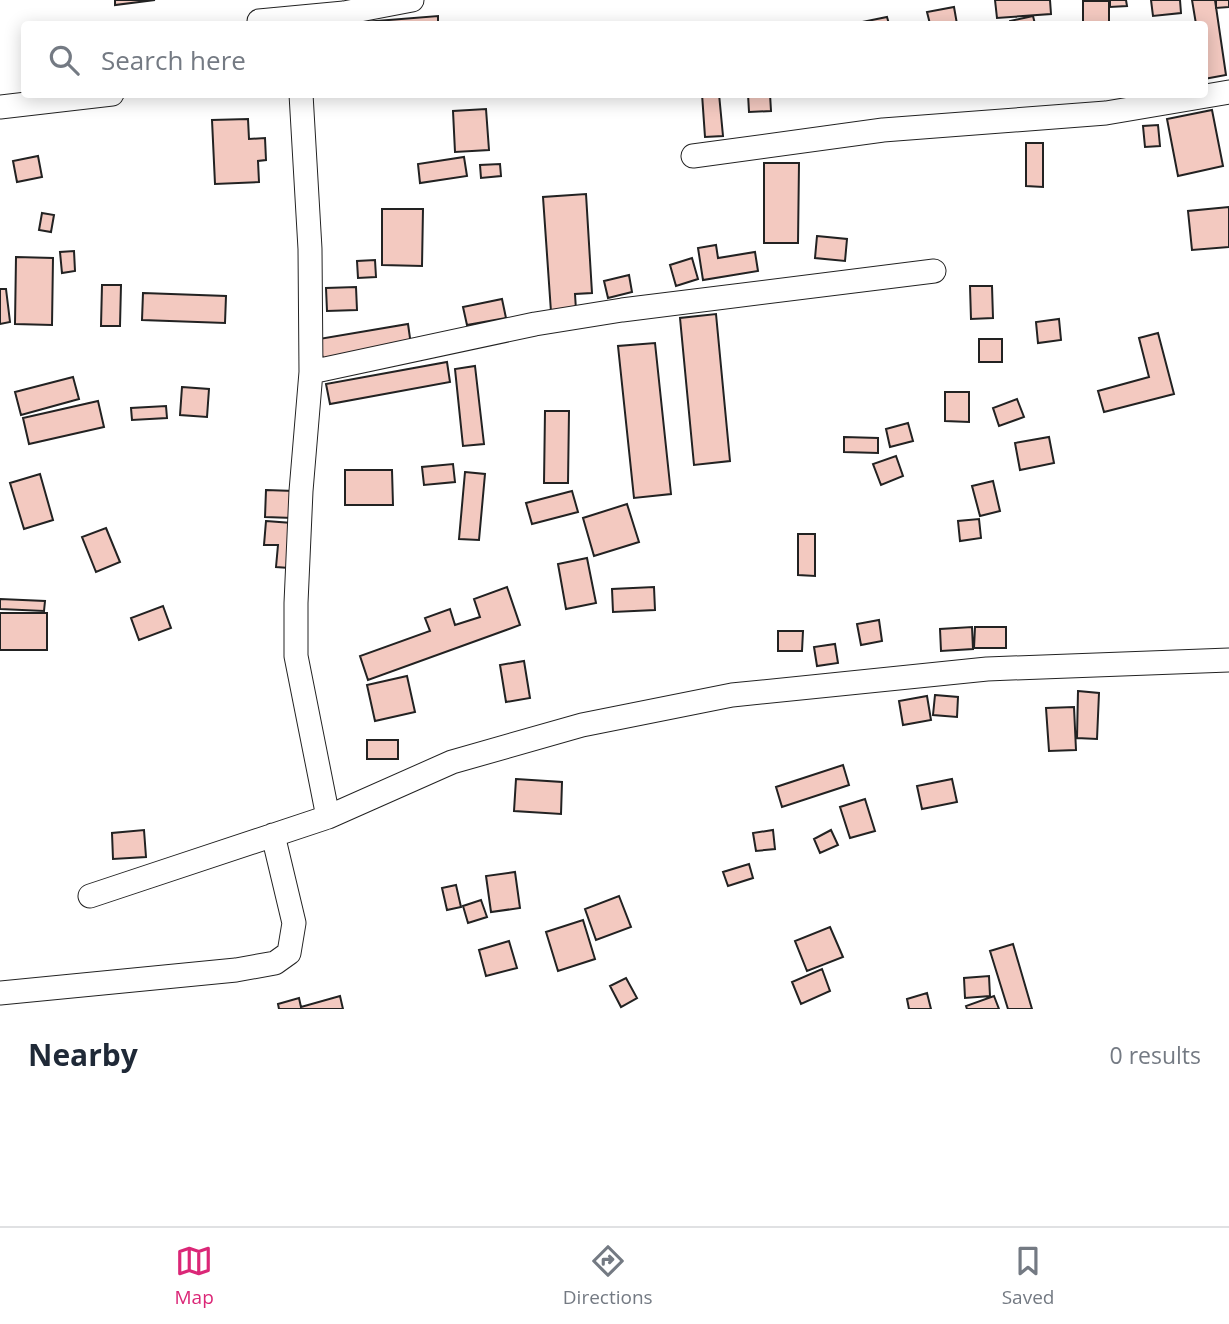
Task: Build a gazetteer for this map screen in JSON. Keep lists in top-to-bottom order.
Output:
{
  "page": {
    "search": "Search here",
    "heading": ["Nearby", "0 results"],
    "nav": ["Map", "Directions", "Saved"]
  }
}
